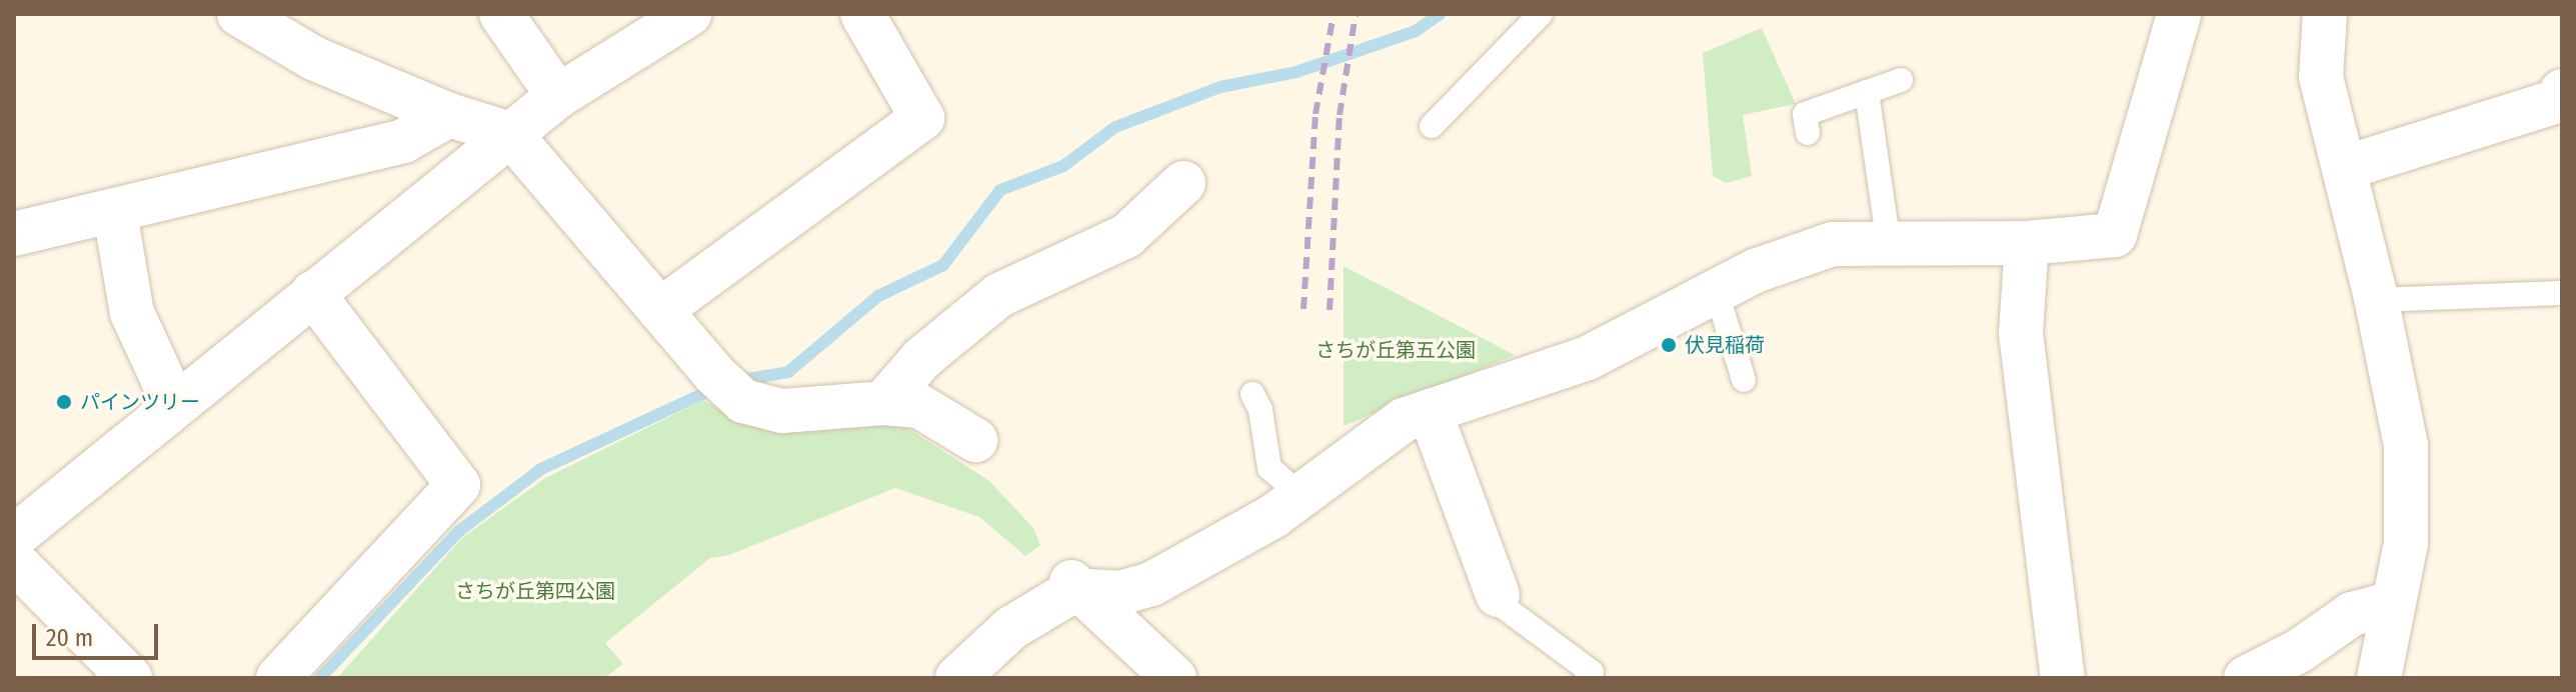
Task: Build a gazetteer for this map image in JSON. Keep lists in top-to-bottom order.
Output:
{
  "parks": ["さちが丘第五公園", "さちが丘第四公園"],
  "places": ["伏見稲荷", "パインツリー"],
  "scale_bar": "20 m"
}
